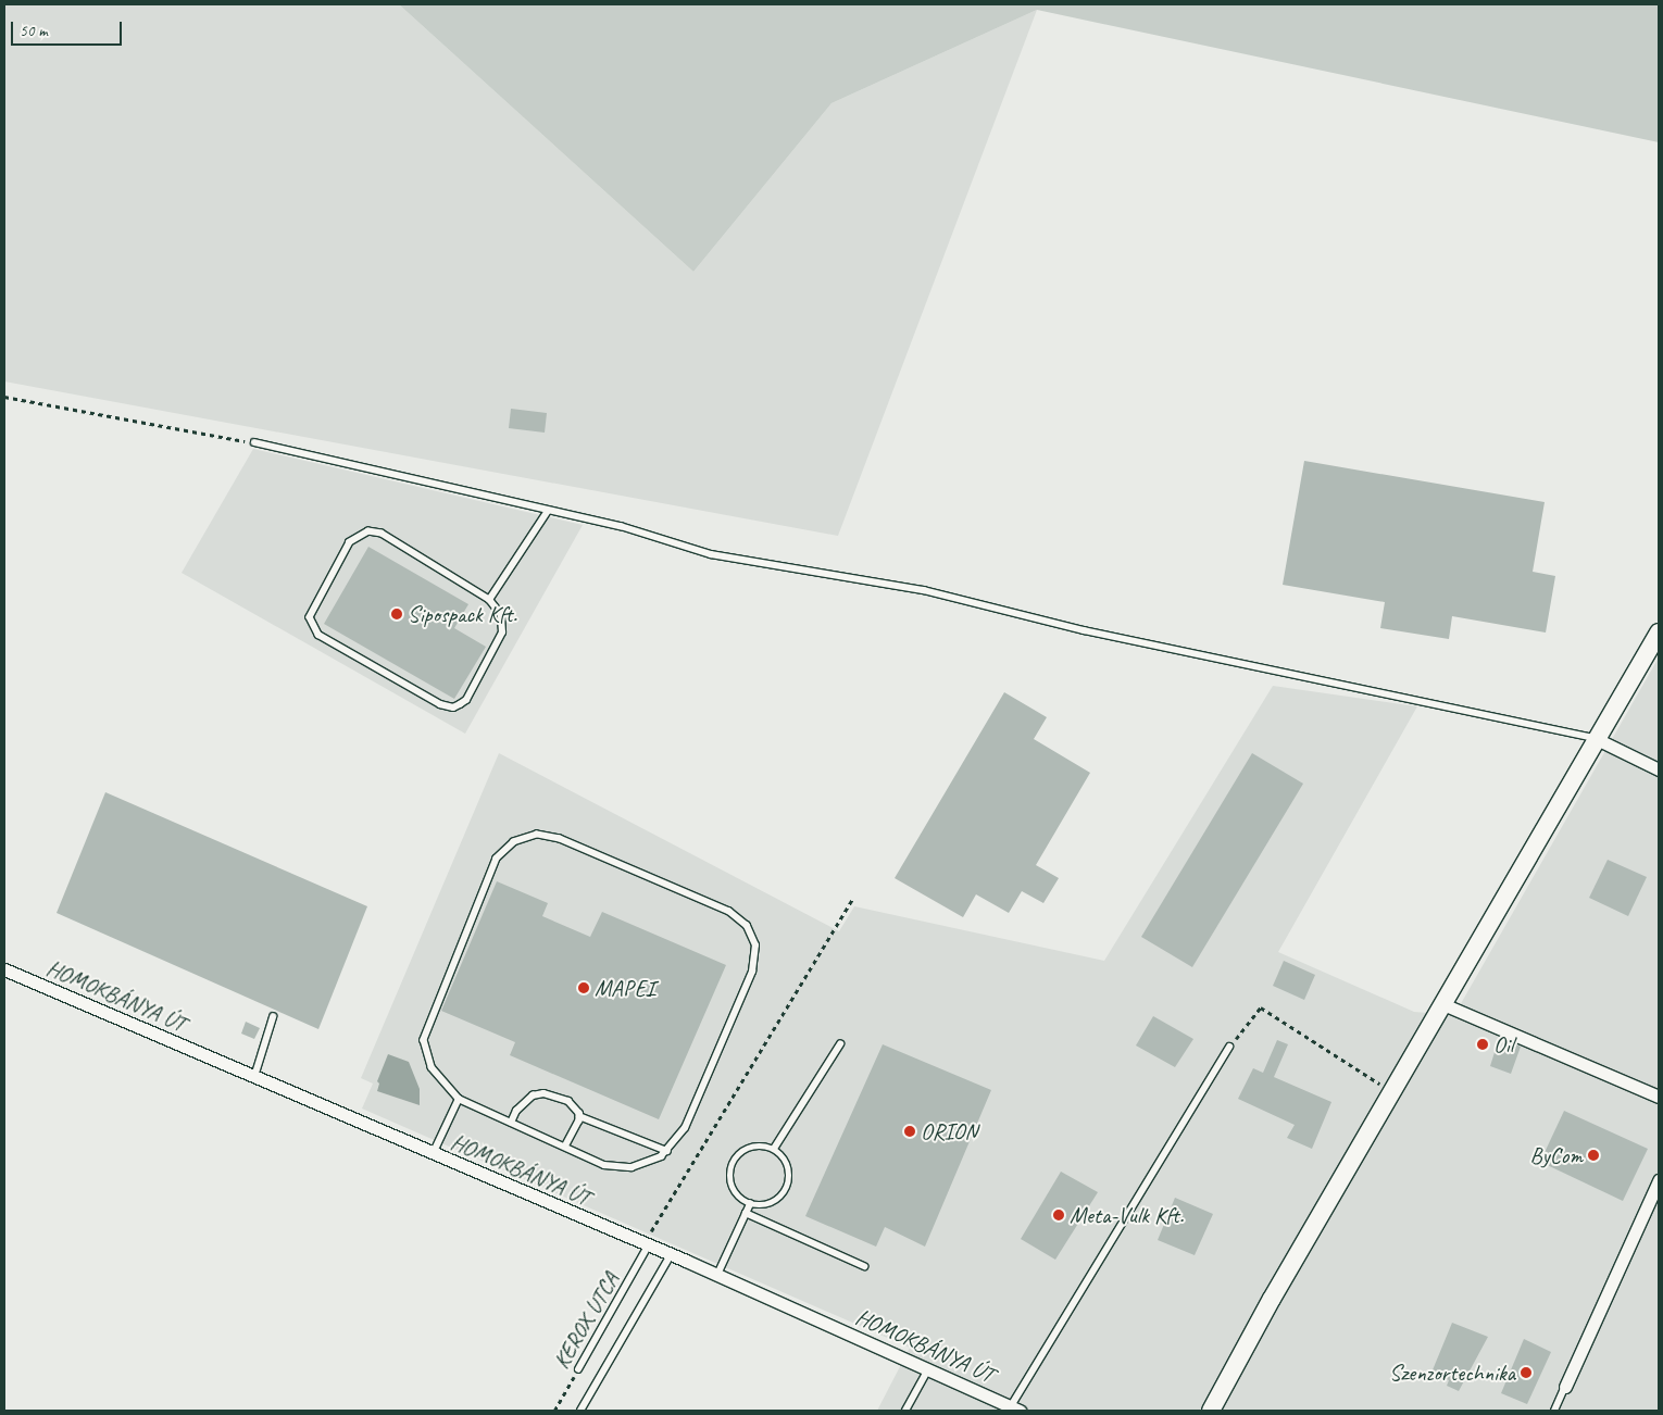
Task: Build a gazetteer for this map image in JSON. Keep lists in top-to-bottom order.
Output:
{
  "streets": {
    "street": ["HOMOKBÁNYA ÚT"],
    "lane": ["KEROX UTCA"]
  },
  "crossings": [
    ["HOMOKBÁNYA ÚT", "KEROX UTCA"]
  ],
  "places": [
    "Sipospack Kft.",
    "MAPEI",
    "Oil",
    "ORION",
    "ByCom",
    "Meta-Vulk Kft.",
    "Szenzortechnika"
  ],
  "scale_bar": "50 m"
}
